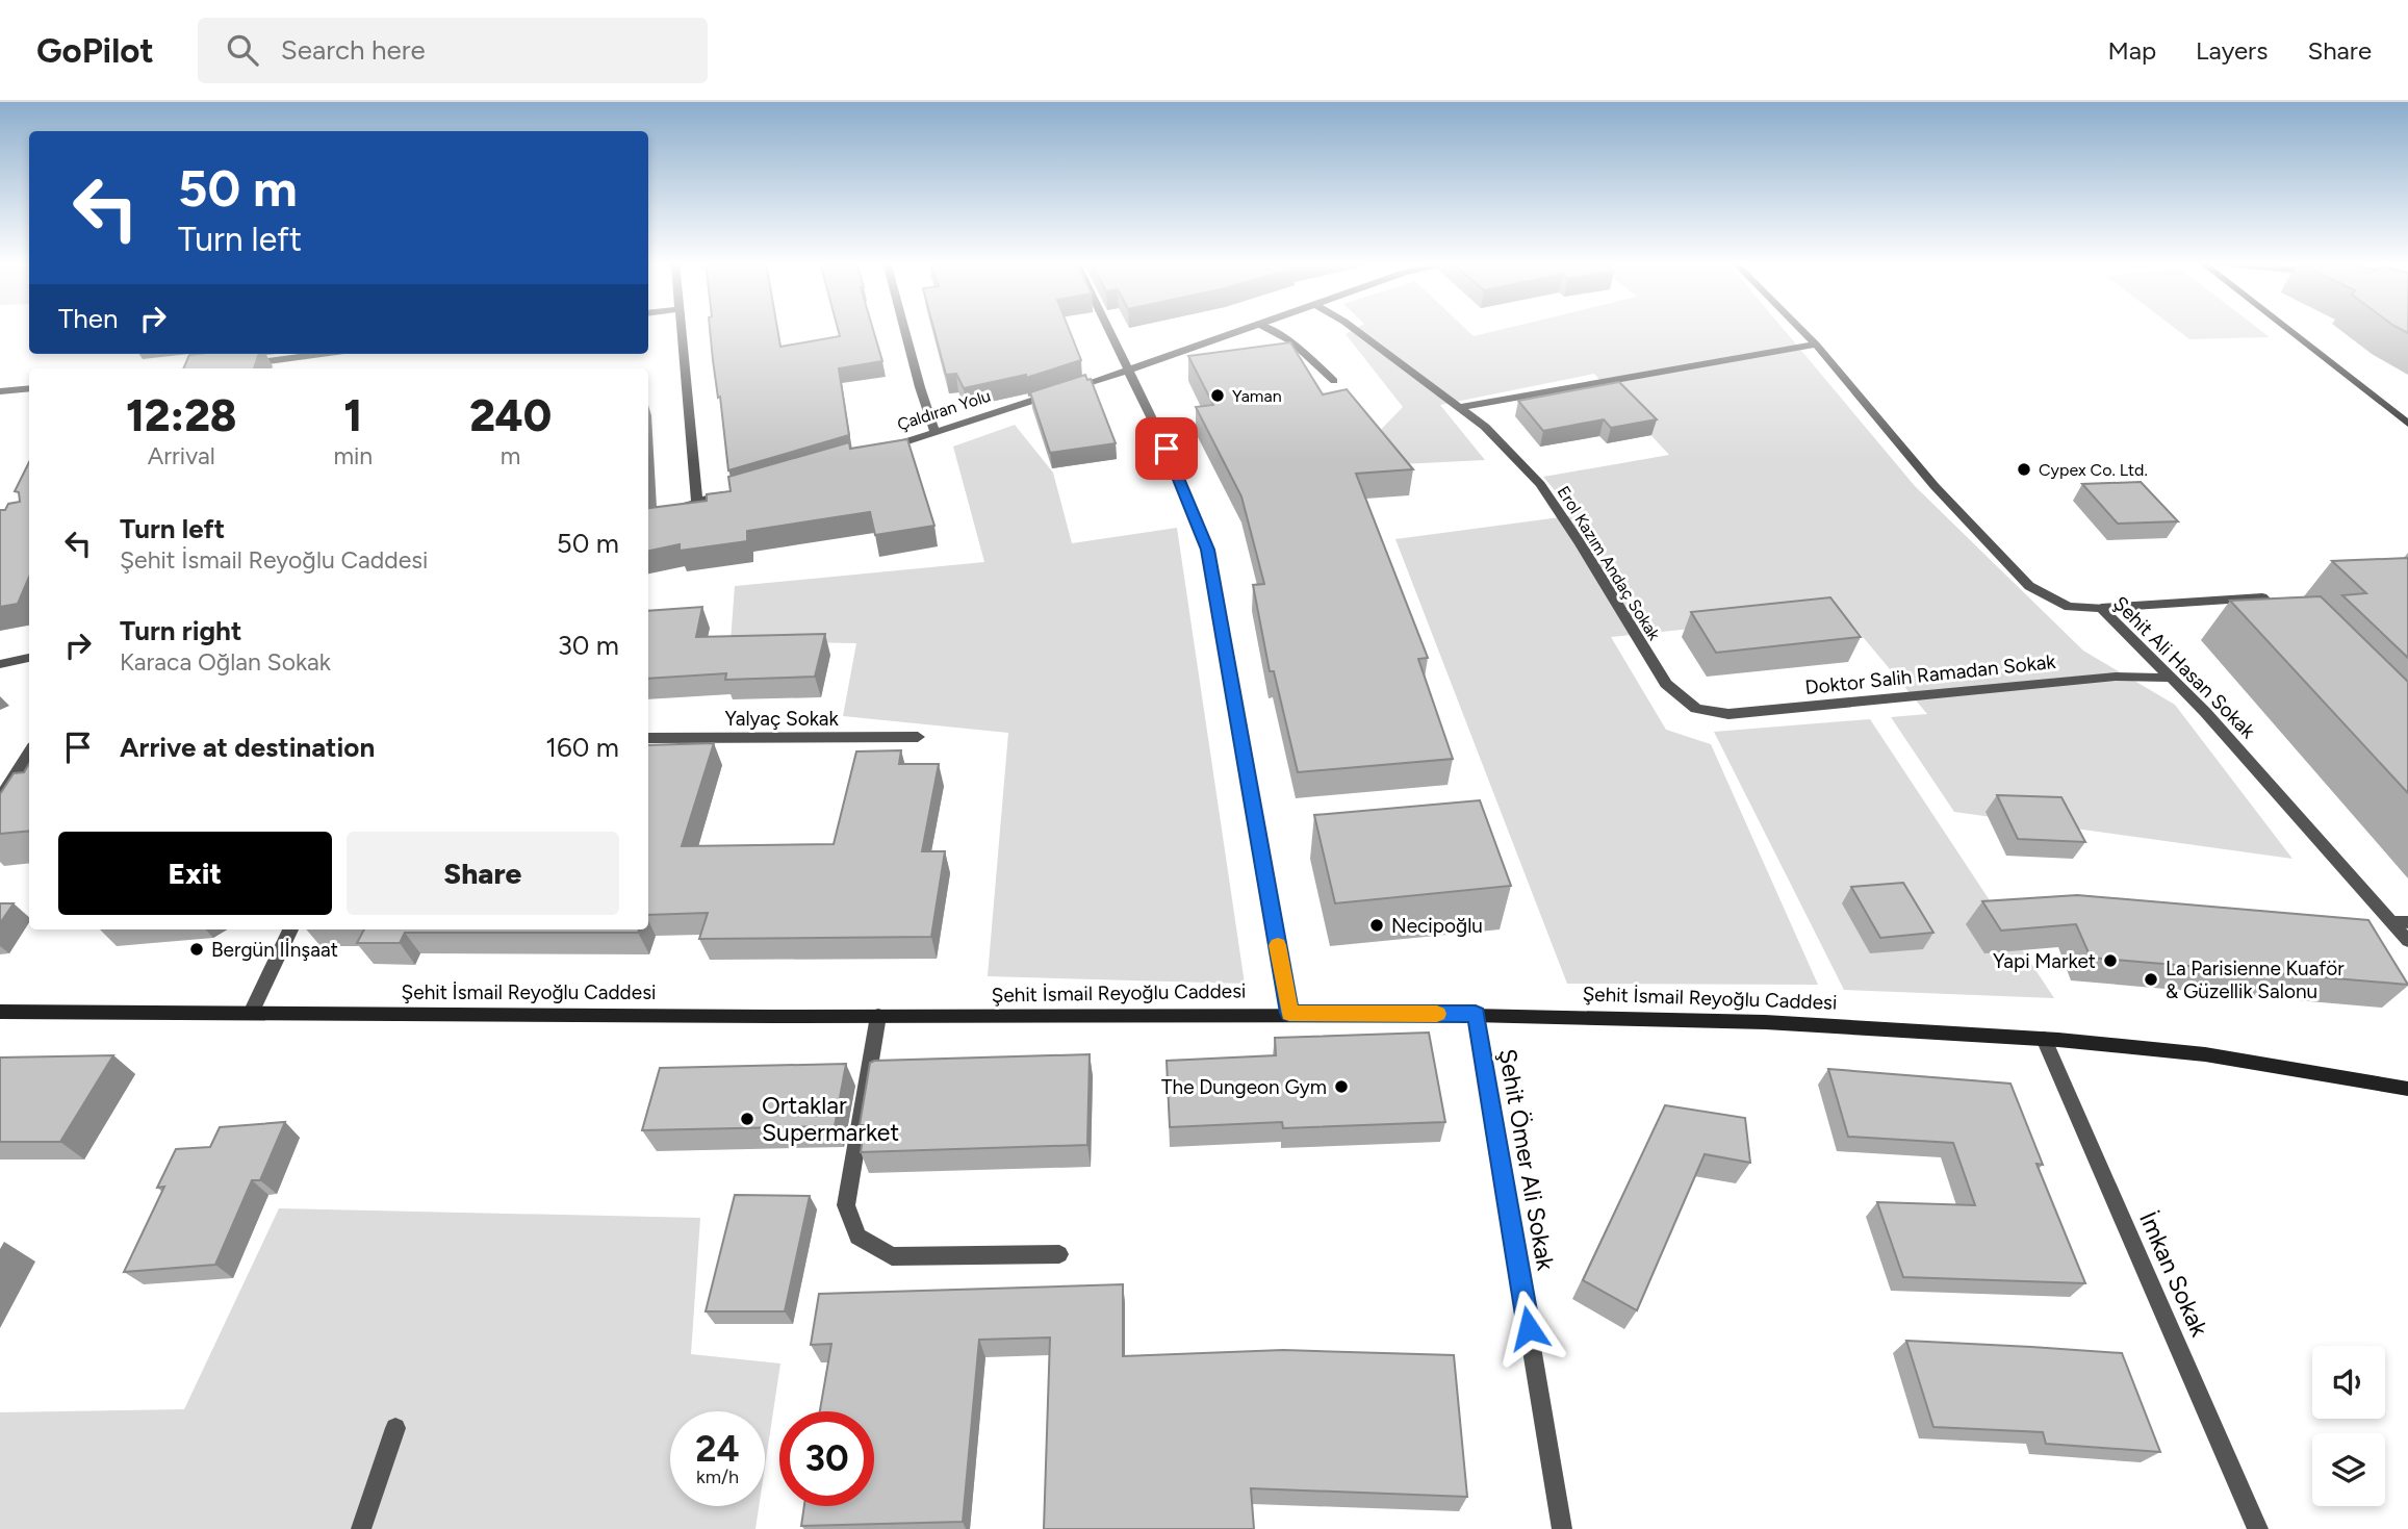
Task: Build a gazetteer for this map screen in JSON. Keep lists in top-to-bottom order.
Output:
{
  "streets": {
    "street": [
      "Çaldıran Yolu",
      "Erol Kazım Andaç Sokak",
      "Şehit Ali Hasan Sokak",
      "Doktor Salih Ramadan Sokak",
      "Yalyaç Sokak",
      "Şehit İsmail Reyoğlu Caddesi",
      "Şehit Ömer Ali Sokak",
      "İmkan Sokak"
    ]
  },
  "crossings": [
    ["Erol Kazım Andaç Sokak", "Doktor Salih Ramadan Sokak"],
    ["Şehit Ali Hasan Sokak", "Doktor Salih Ramadan Sokak"],
    ["Şehit İsmail Reyoğlu Caddesi", "Şehit Ömer Ali Sokak"],
    ["Şehit İsmail Reyoğlu Caddesi", "İmkan Sokak"]
  ],
  "places": [
    "Yaman",
    "Cypex Co. Ltd.",
    "Necipoğlu",
    "Bergün Iİnşaat",
    "Yapi Market",
    "La Parisienne Kuaför & Güzellik Salonu",
    "The Dungeon Gym",
    "Ortaklar Supermarket"
  ],
  "page": {
    "header": "GoPilot",
    "search": "Search here",
    "nav": ["Map", "Layers", "Share"],
    "turn": ["50 m", "Turn left"],
    "then": "Then",
    "eta": [
      "12:28",
      "Arrival",
      "1",
      "min",
      "240",
      "m"
    ],
    "list": [
      {
        "name": "Turn left",
        "note": "Şehit İsmail Reyoğlu Caddesi",
        "value": "50 m"
      },
      {
        "name": "Turn right",
        "note": "Karaca Oğlan Sokak",
        "value": "30 m"
      },
      {
        "name": "Arrive at destination",
        "value": "160 m"
      }
    ],
    "buttons": ["Exit", "Share"],
    "speed": "24 km/h",
    "limit": "30"
  }
}
